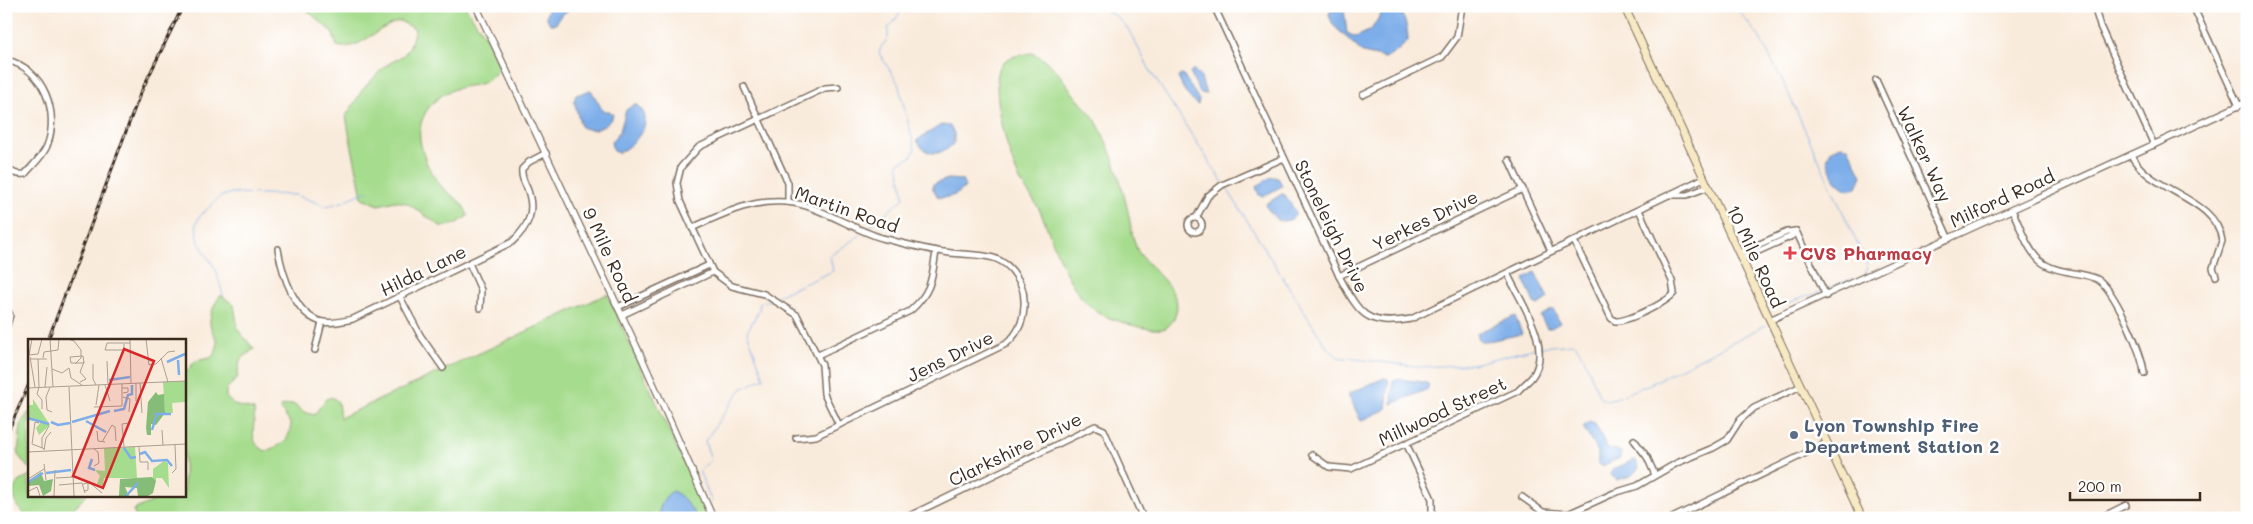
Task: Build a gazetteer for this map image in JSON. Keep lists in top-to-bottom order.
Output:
{
  "streets": {
    "main road": ["10 Mile Road"],
    "street": [
      "Walker Way",
      "Milford Road",
      "Martin Road",
      "Yerkes Drive",
      "Stoneleigh Drive",
      "9 Mile Road",
      "Hilda Lane",
      "Jens Drive",
      "Millwood Street",
      "Clarkshire Drive"
    ]
  },
  "crossings": [
    ["Walker Way", "Milford Road"],
    ["Milford Road", "10 Mile Road"],
    ["Martin Road", "Jens Drive"],
    ["Yerkes Drive", "Stoneleigh Drive"],
    ["Stoneleigh Drive", "10 Mile Road"],
    ["Stoneleigh Drive", "Millwood Street"],
    ["9 Mile Road", "Hilda Lane"]
  ],
  "places": {
    "health": ["CVS Pharmacy"],
    "other": ["Lyon Township Fire Department Station 2"]
  },
  "scale_bar": "200 m"
}
